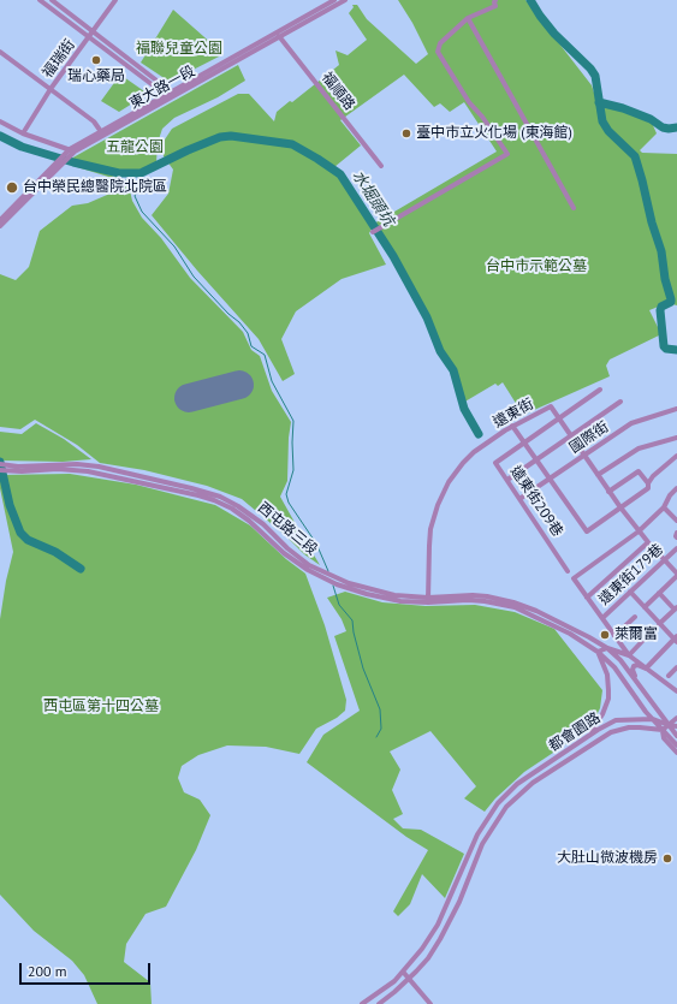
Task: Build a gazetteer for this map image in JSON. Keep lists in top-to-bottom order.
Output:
{
  "streets": {
    "street": [
      "福瑞街",
      "東大路一段",
      "福順路",
      "遠東街",
      "國際街",
      "遠東街209巷",
      "西屯路三段",
      "遠東街179巷",
      "都會園路"
    ]
  },
  "crossings": [
    ["東大路一段", "福順路"],
    ["遠東街", "國際街"],
    ["遠東街", "遠東街209巷"],
    ["遠東街", "西屯路三段"],
    ["遠東街", "遠東街179巷"],
    ["國際街", "遠東街209巷"],
    ["西屯路三段", "都會園路"]
  ],
  "water": ["水堀頭坑"],
  "parks": [
    "福聯兒童公園",
    "五龍公園",
    "台中市示範公墓",
    "西屯區第十四公墓"
  ],
  "places": [
    "瑞心藥局",
    "臺中市立火化場 (東海館)",
    "台中榮民總醫院北院區",
    "萊爾富",
    "大肚山微波機房"
  ],
  "scale_bar": "200 m"
}
